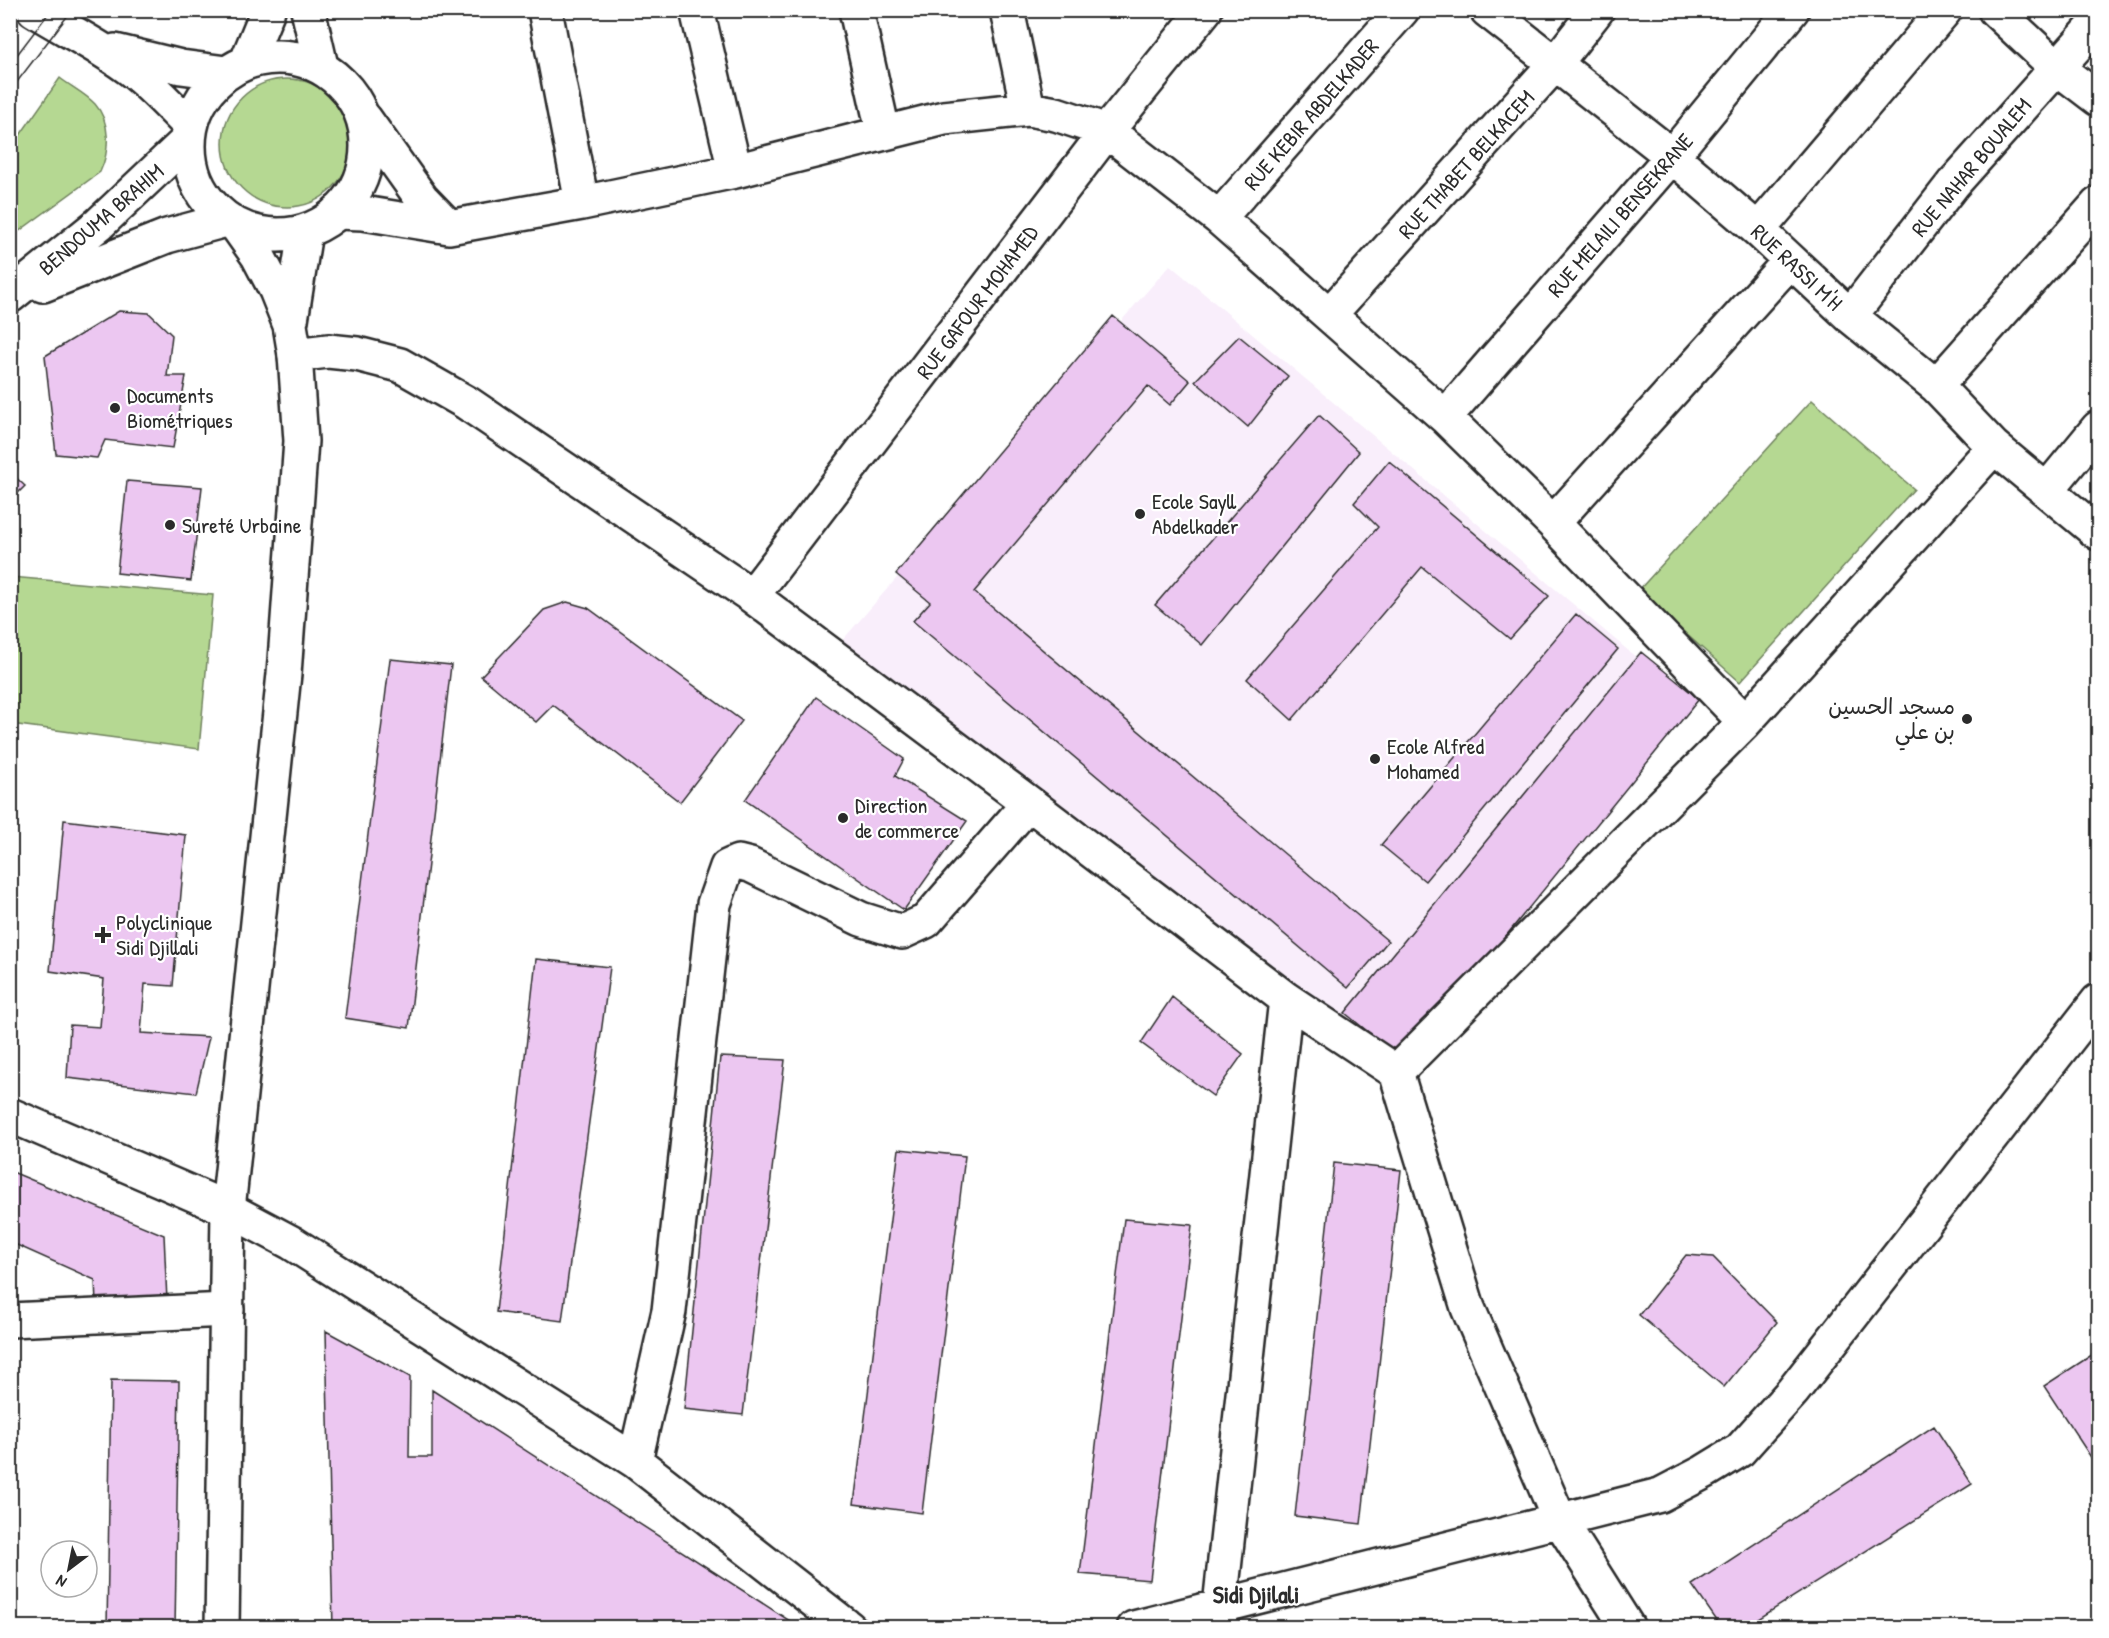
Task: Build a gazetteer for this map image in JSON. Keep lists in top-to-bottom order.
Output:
{
  "streets": {
    "street": [
      "RUE KEBIR ABDELKADER",
      "RUE THABET BELKACEM",
      "RUE NAHAR BOUALEM",
      "RUE MELAILI BENSEKRANE",
      "BENDOUMA BRAHIM",
      "RUE RASSI M'H",
      "RUE GAFOUR MOHAMED"
    ]
  },
  "crossings": [
    ["RUE THABET BELKACEM", "RUE RASSI M'H"],
    ["RUE NAHAR BOUALEM", "RUE RASSI M'H"],
    ["RUE MELAILI BENSEKRANE", "RUE RASSI M'H"]
  ],
  "districts": ["Sidi Djilali"],
  "places": {
    "other": [
      "Documents Biométriques",
      "Ecole Sayll Abdelkader",
      "Sureté Urbaine",
      "مسجد الحسين بن علي",
      "Ecole Alfred Mohamed",
      "Direction de commerce"
    ],
    "health": ["Polyclinique Sidi Djillali"]
  },
  "north": "bottom left"
}
